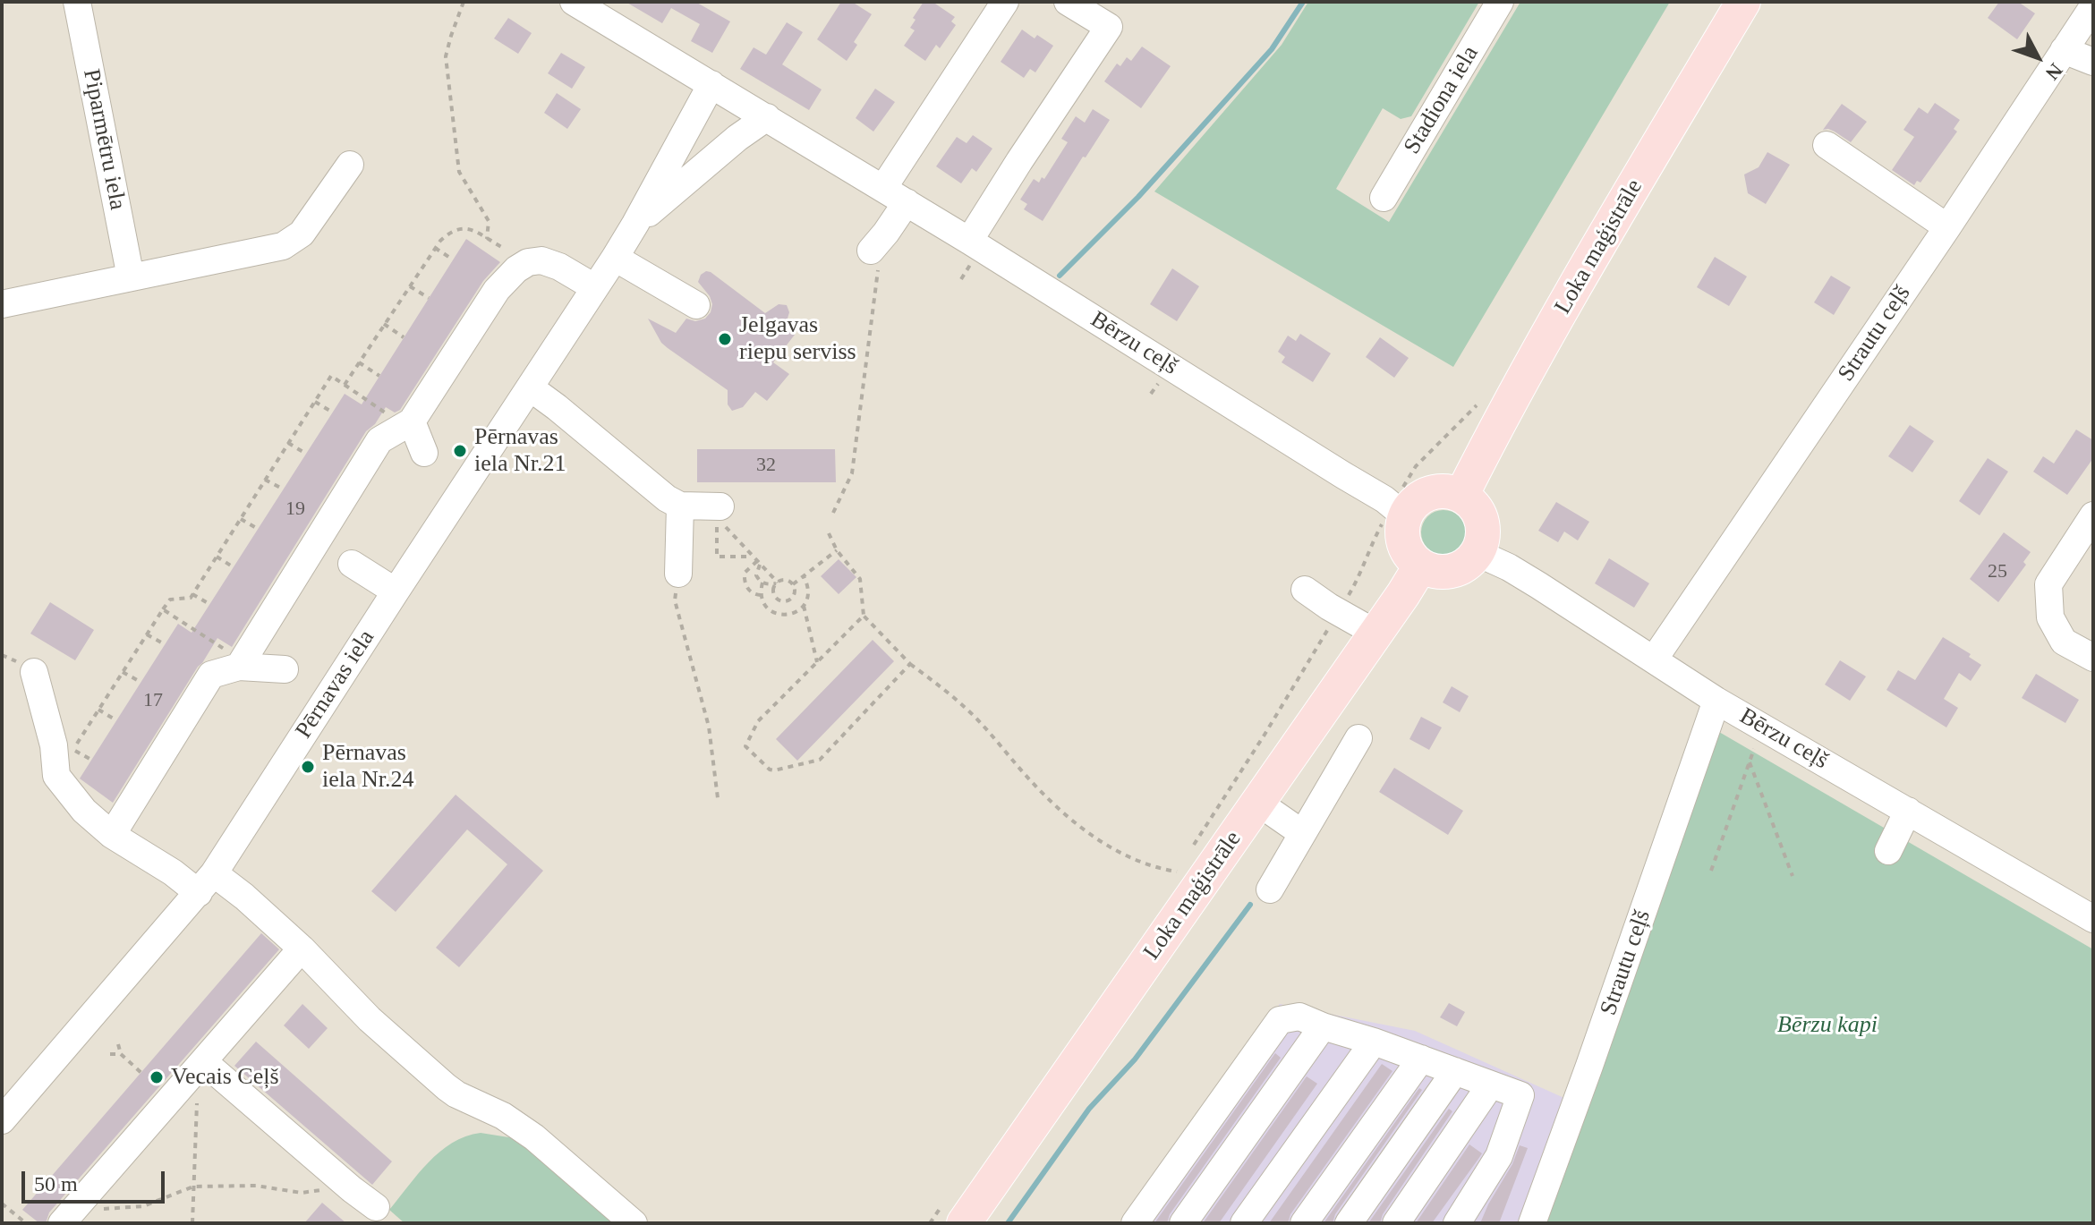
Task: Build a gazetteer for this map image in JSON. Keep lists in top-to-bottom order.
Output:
{
  "streets": {
    "main road": ["Loka maģistrāle"],
    "street": [
      "Stadiona iela",
      "Piparmētru iela",
      "Strautu ceļš",
      "Bērzu ceļš",
      "Pērnavas iela"
    ]
  },
  "crossings": [
    ["Loka maģistrāle", "Bērzu ceļš"],
    ["Strautu ceļš", "Bērzu ceļš"],
    ["Bērzu ceļš", "Pērnavas iela"]
  ],
  "parks": ["Bērzu kapi"],
  "places": [
    "Jelgavas riepu serviss",
    "Pērnavas iela Nr.21",
    "Pērnavas iela Nr.24",
    "Vecais Ceļš"
  ],
  "house_numbers": [
    "32",
    "19",
    "25",
    "17"
  ],
  "scale_bar": "50 m",
  "north": "bottom right"
}
